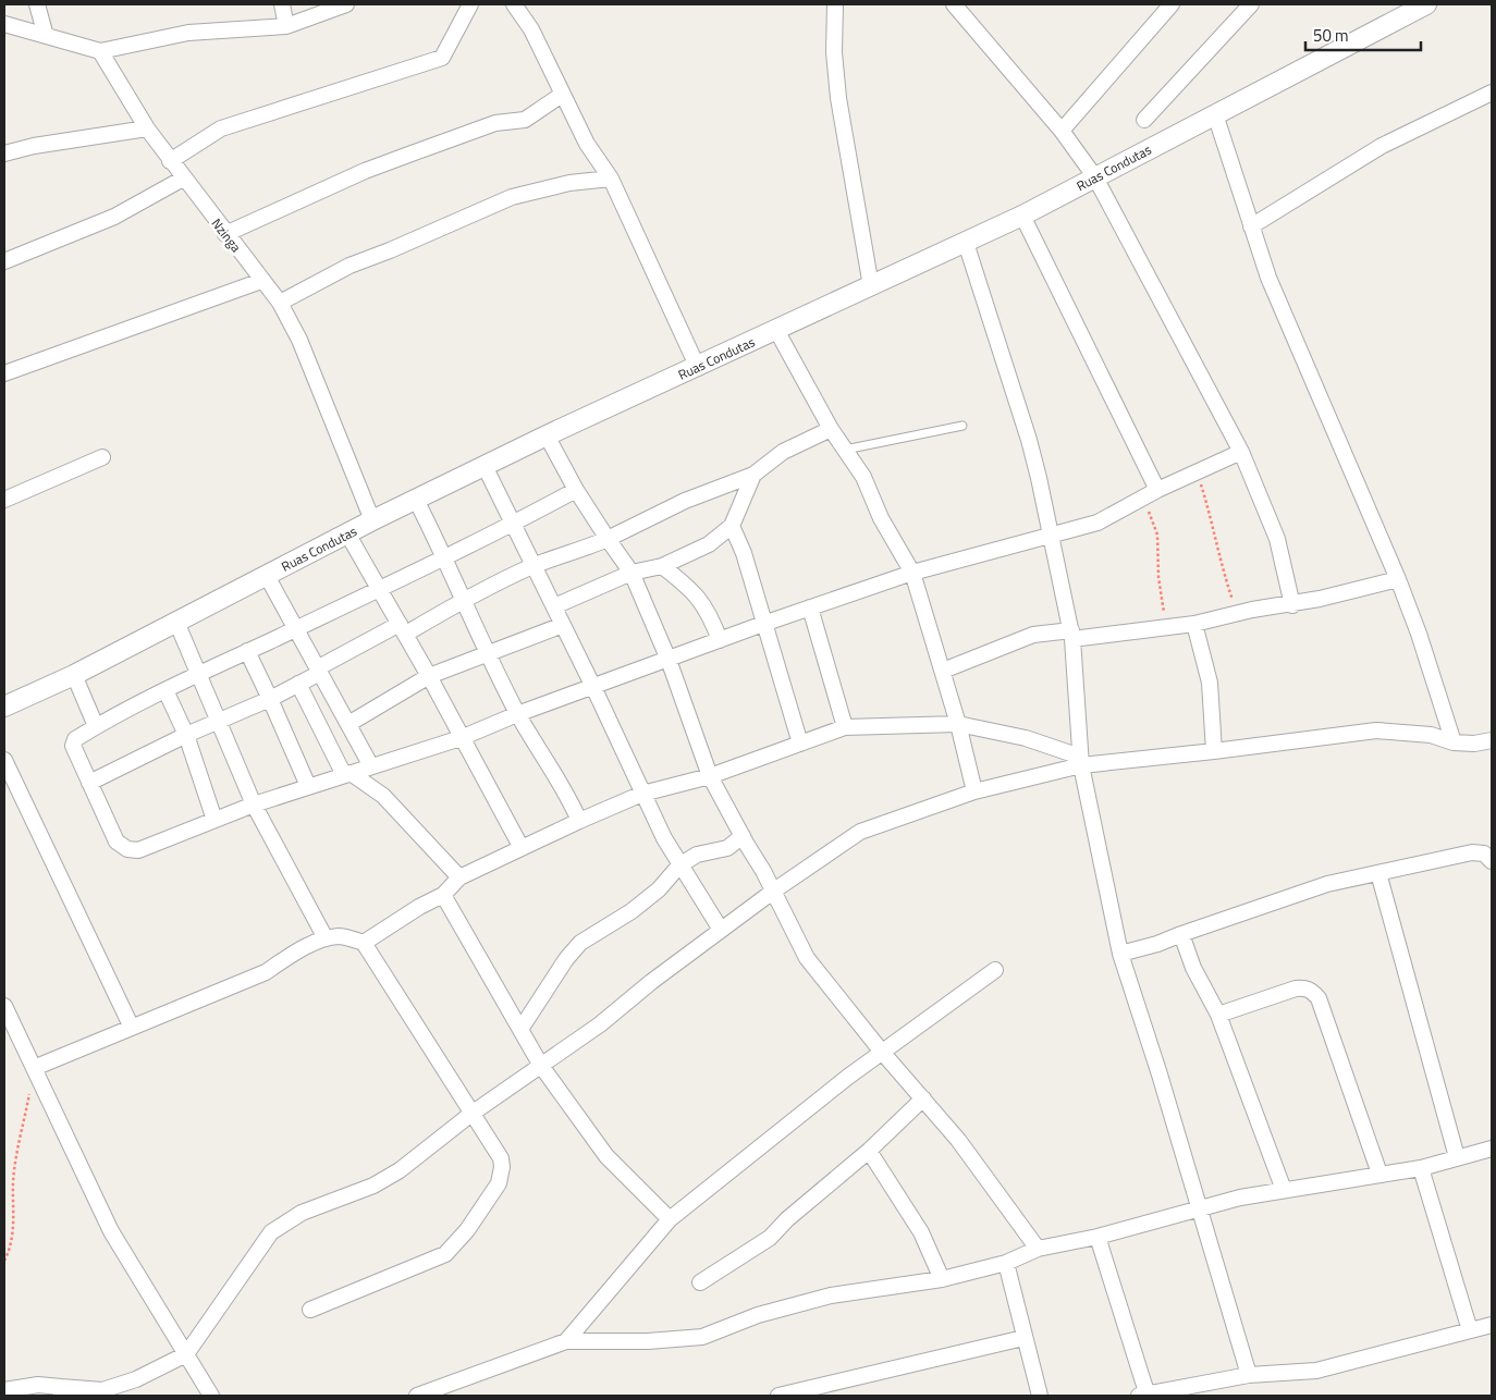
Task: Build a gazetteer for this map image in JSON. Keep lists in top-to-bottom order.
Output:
{
  "streets": {
    "street": ["Ruas Condutas", "Nzinga"]
  },
  "crossings": [
    ["Ruas Condutas", "Nzinga"]
  ],
  "scale_bar": "50 m"
}
